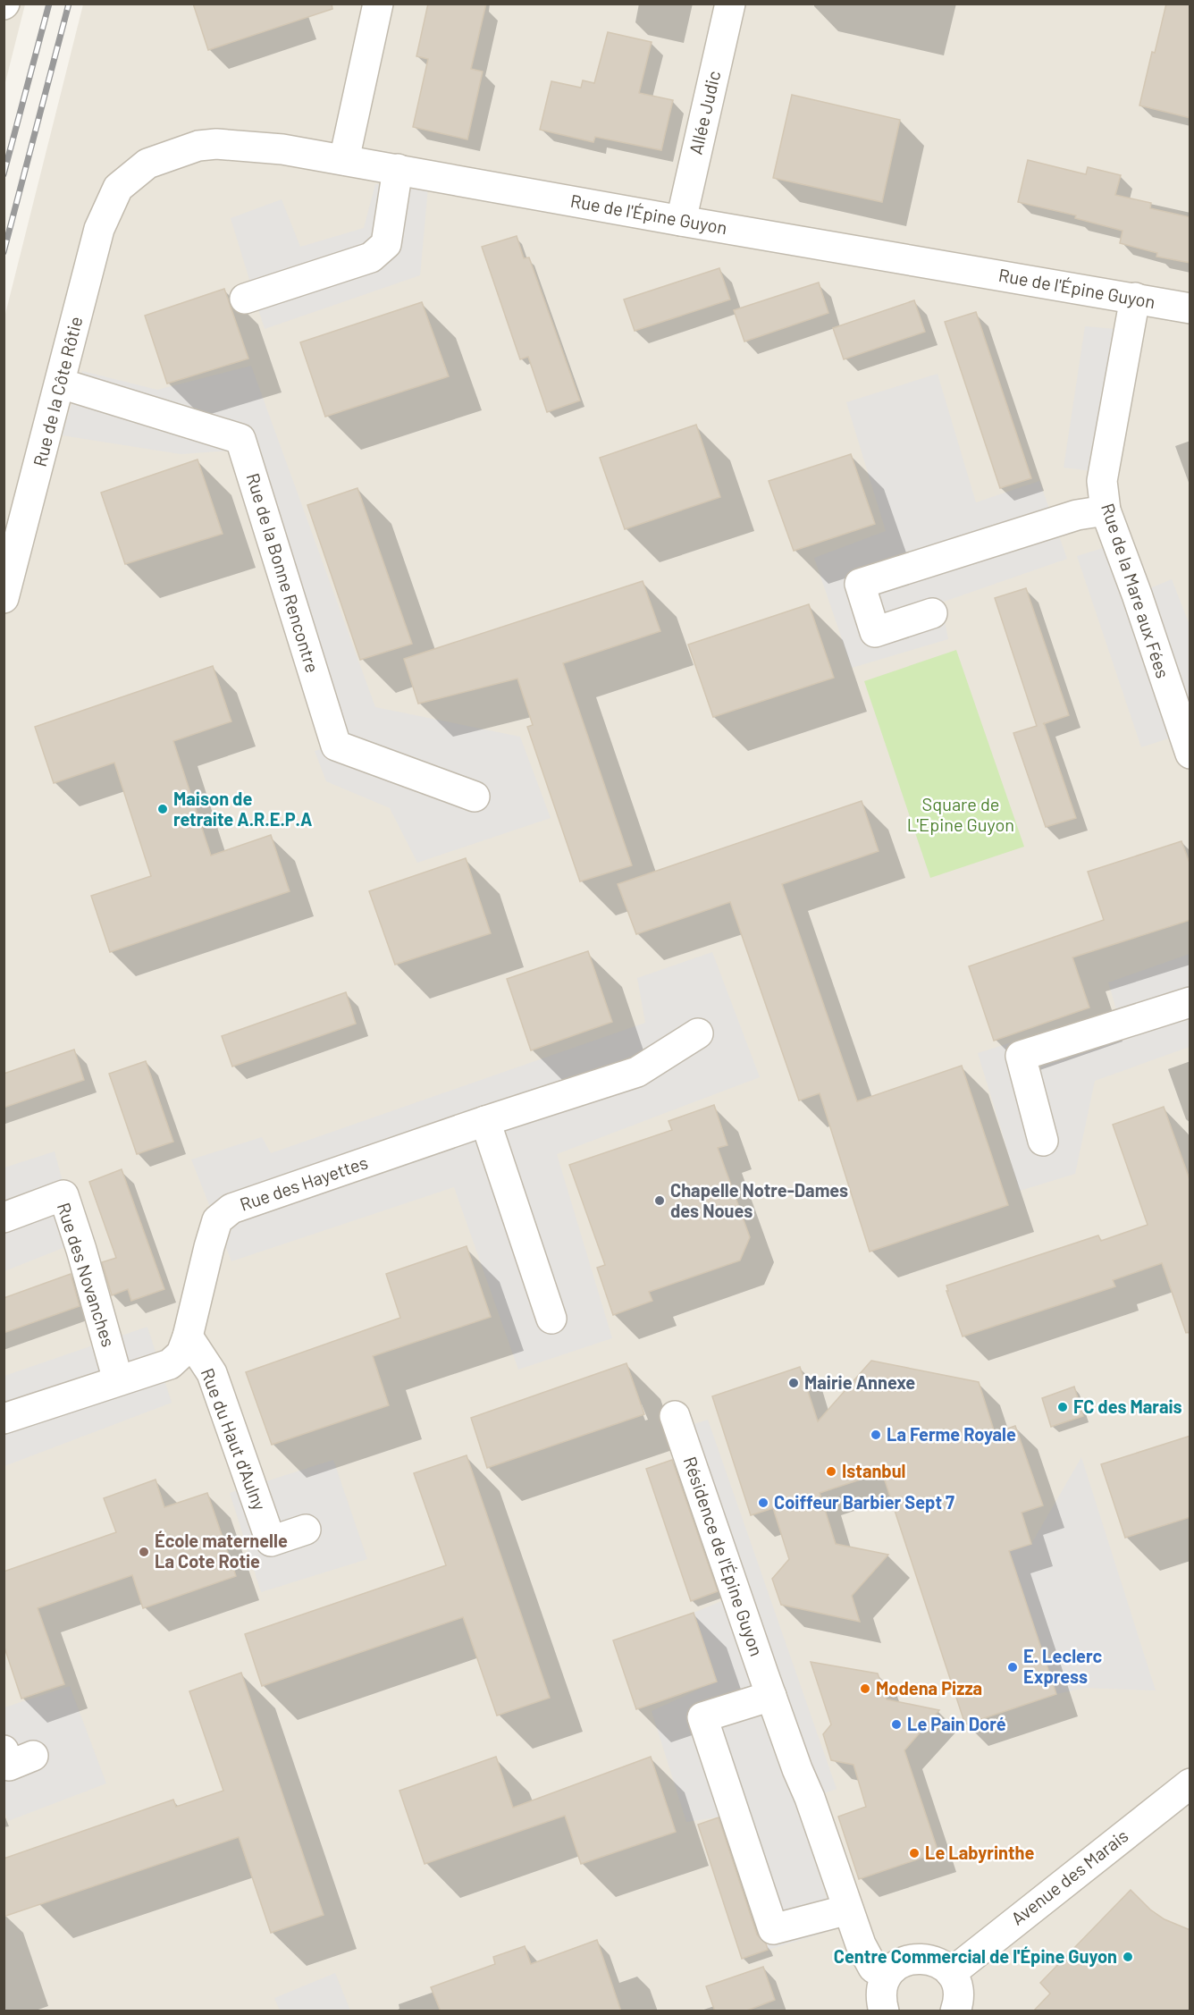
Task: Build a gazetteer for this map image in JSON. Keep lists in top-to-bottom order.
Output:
{
  "streets": {
    "street": [
      "Allée Judic",
      "Rue de l'Épine Guyon",
      "Rue de la Côte Rôtie",
      "Rue de la Bonne Rencontre",
      "Rue de la Mare aux Fées",
      "Rue des Hayettes",
      "Rue des Novanches",
      "Rue du Haut d'Aulny",
      "Résidence de l'Épine Guyon",
      "Avenue des Marais"
    ]
  },
  "crossings": [
    ["Allée Judic", "Rue de l'Épine Guyon"],
    ["Rue de l'Épine Guyon", "Rue de la Côte Rôtie"],
    ["Rue de l'Épine Guyon", "Rue de la Mare aux Fées"],
    ["Rue de la Côte Rôtie", "Rue de la Bonne Rencontre"],
    ["Rue des Hayettes", "Rue des Novanches"],
    ["Rue des Hayettes", "Rue du Haut d'Aulny"]
  ],
  "parks": ["Square de L'Epine Guyon"],
  "places": [
    "Maison de retraite A.R.E.P.A",
    "Chapelle Notre-Dames des Noues",
    "Mairie Annexe",
    "FC des Marais",
    "La Ferme Royale",
    "Istanbul",
    "Coiffeur Barbier Sept 7",
    "École maternelle La Cote Rotie",
    "E. Leclerc Express",
    "Modena Pizza",
    "Le Pain Doré",
    "Le Labyrinthe",
    "Centre Commercial de l'Épine Guyon"
  ]
}
